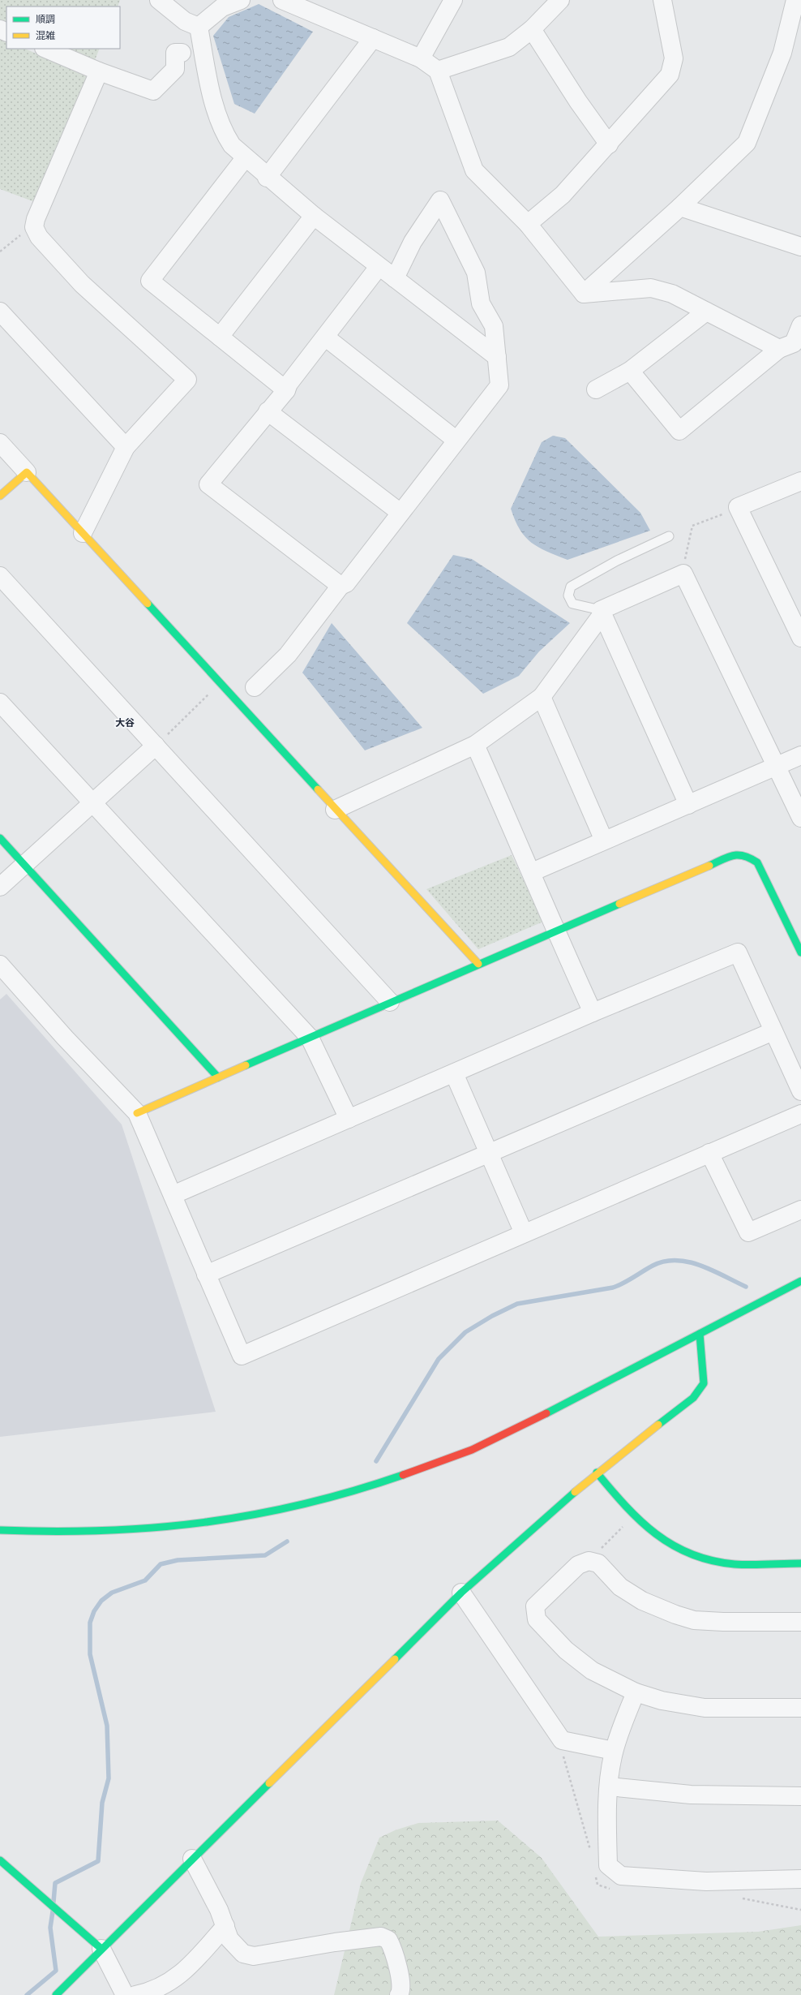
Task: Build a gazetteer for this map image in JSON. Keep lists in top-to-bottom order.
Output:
{
  "districts": ["大谷"],
  "legend": ["順調", "混雑"]
}
